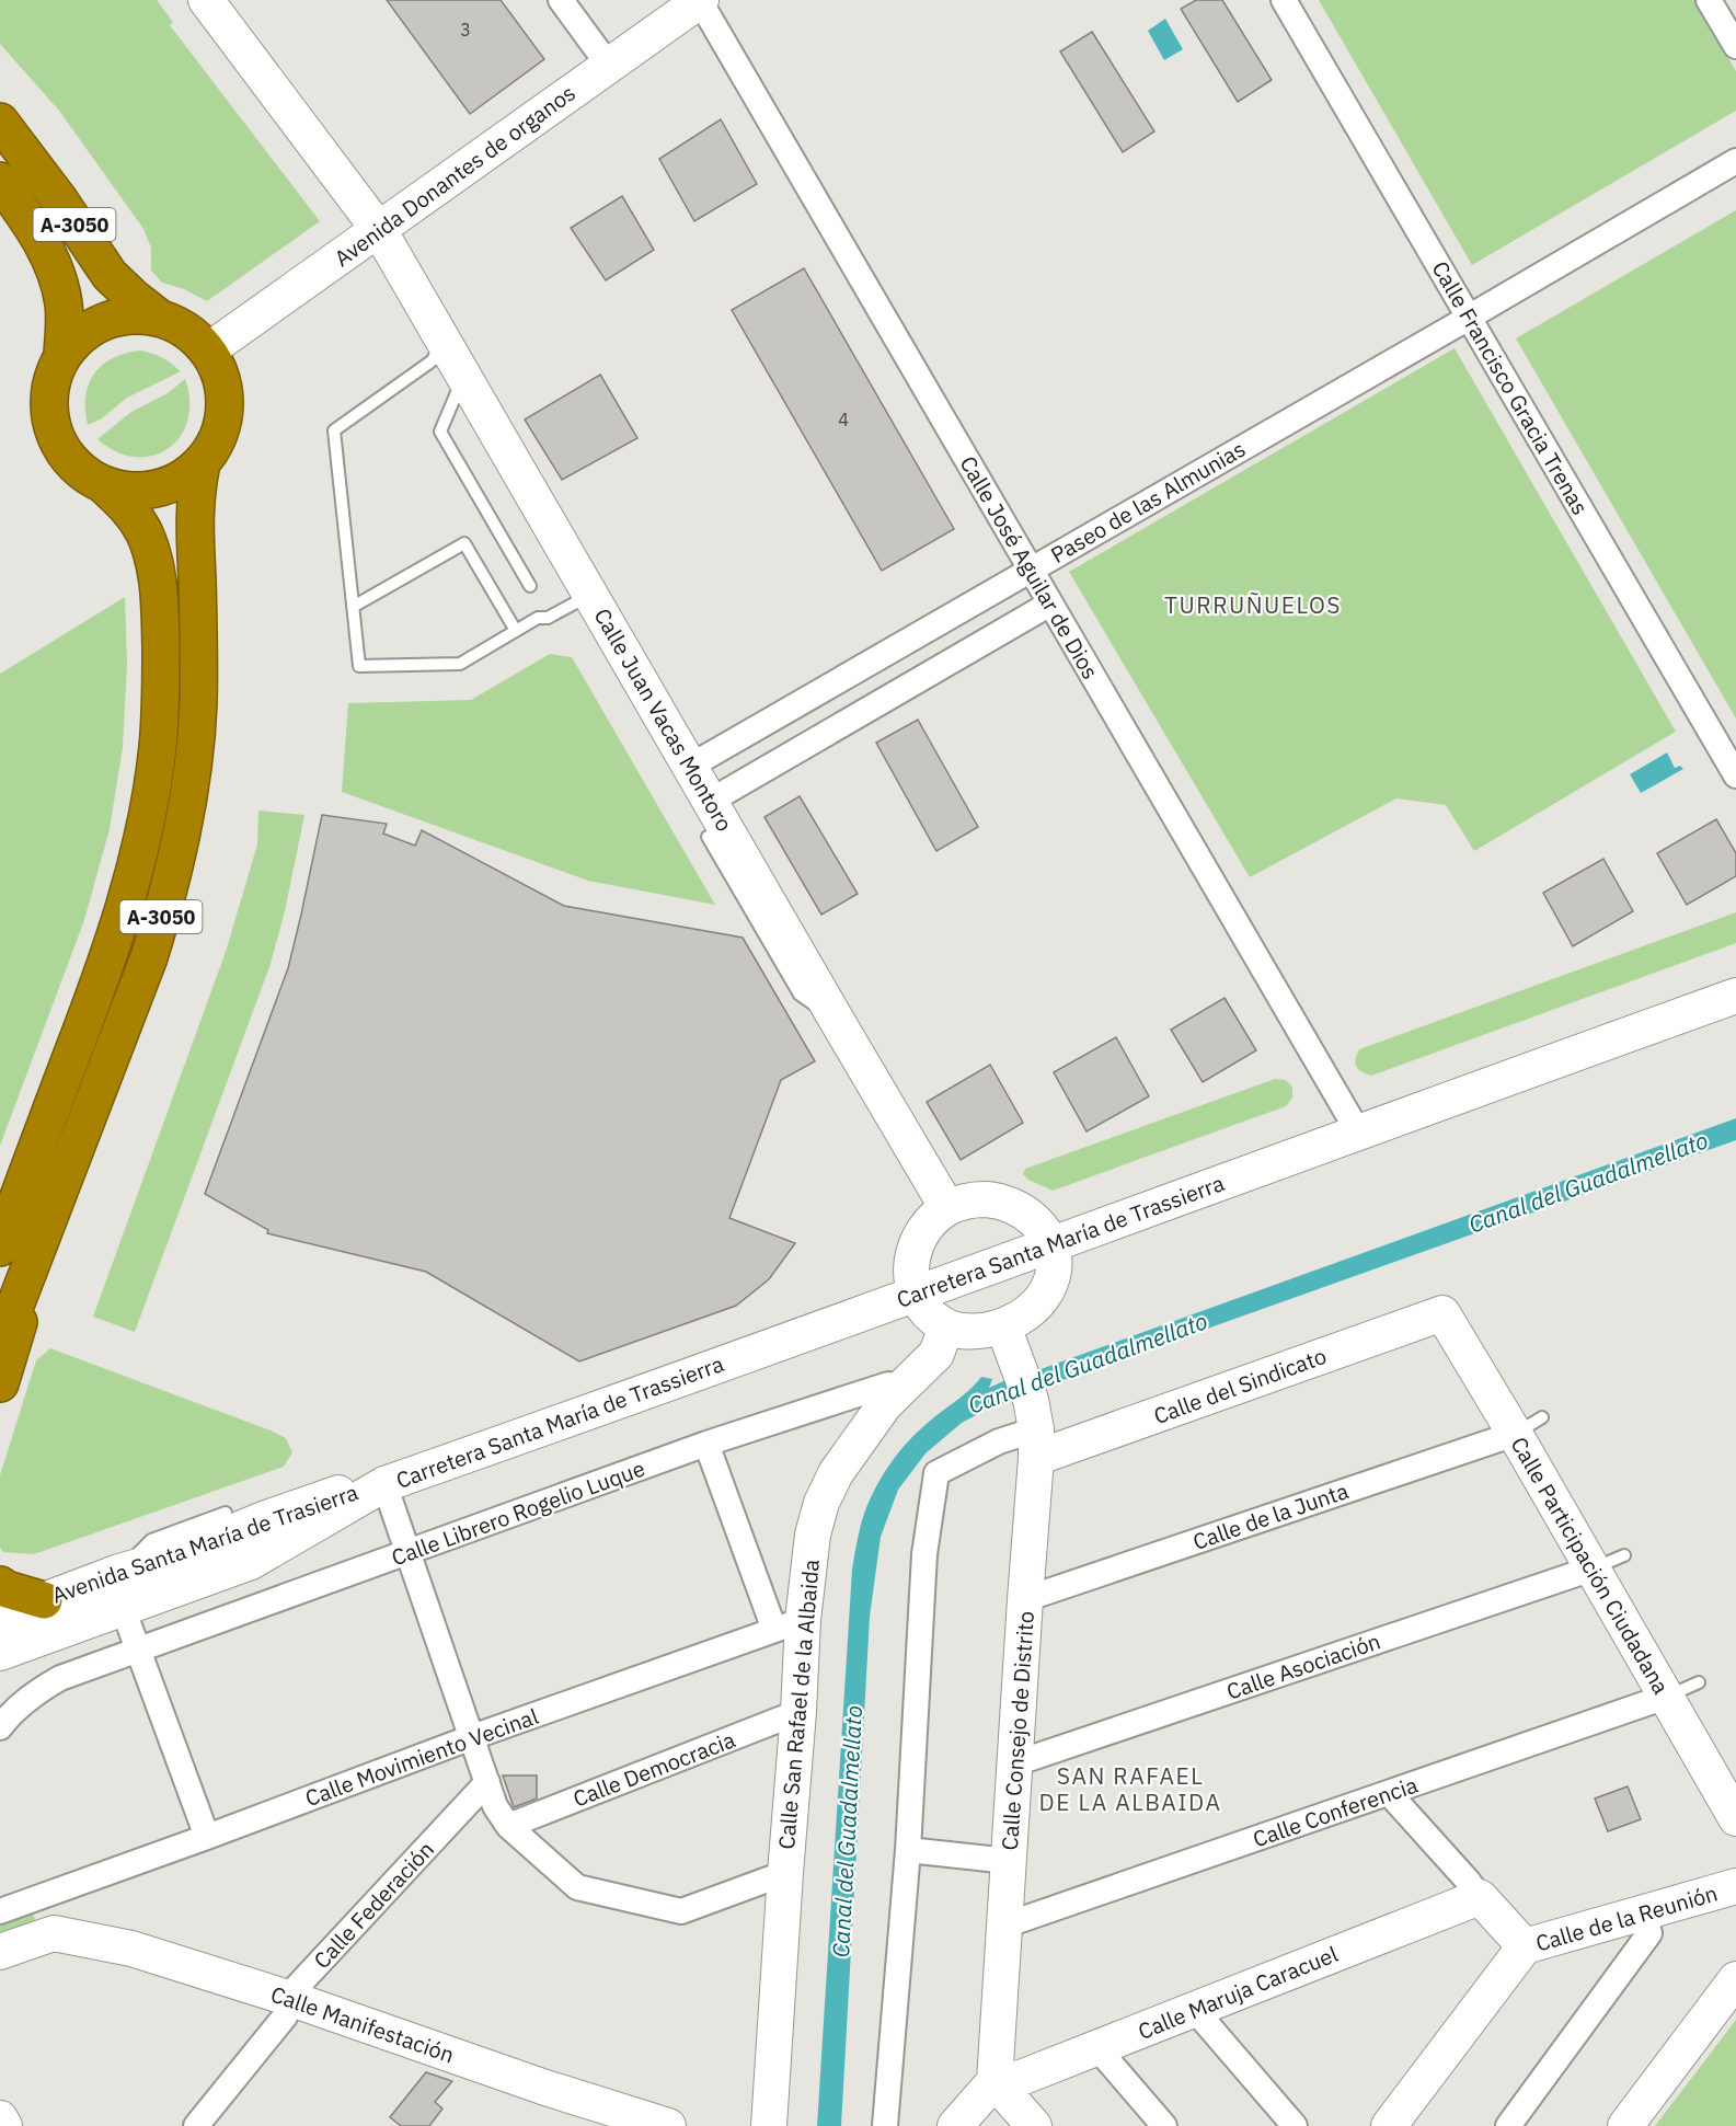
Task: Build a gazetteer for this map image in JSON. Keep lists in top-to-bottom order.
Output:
{
  "streets": {
    "highway": ["A-3050"],
    "street": [
      "Avenida Donantes de organos",
      "Calle Francisco Gracia Trenas",
      "Paseo de las Almunias",
      "Calle José Aguilar de Dios",
      "Calle Juan Vacas Montoro",
      "Carretera Santa María de Trassierra",
      "Calle del Sindicato",
      "Calle Librero Rogelio Luque",
      "Calle de la Junta",
      "Avenida Santa María de Trasierra",
      "Calle Participación Ciudadana",
      "Calle Asociación",
      "Calle San Rafael de la Albaida",
      "Calle Consejo de Distrito",
      "Calle Movimiento Vecinal",
      "Calle Democracia",
      "Calle Conferencia",
      "Calle Federación",
      "Calle de la Reunión",
      "Calle Maruja Caracuel",
      "Calle Manifestación"
    ]
  },
  "crossings": [
    ["Avenida Donantes de organos", "A-3050"],
    ["Avenida Donantes de organos", "Calle José Aguilar de Dios"],
    ["Avenida Donantes de organos", "Calle Juan Vacas Montoro"],
    ["Calle Francisco Gracia Trenas", "Paseo de las Almunias"],
    ["Paseo de las Almunias", "Calle José Aguilar de Dios"],
    ["Paseo de las Almunias", "Calle Juan Vacas Montoro"],
    ["Calle José Aguilar de Dios", "Carretera Santa María de Trassierra"],
    ["Carretera Santa María de Trassierra", "Avenida Santa María de Trasierra"],
    ["Calle del Sindicato", "Calle Participación Ciudadana"],
    ["Calle del Sindicato", "Calle Consejo de Distrito"],
    ["Calle Librero Rogelio Luque", "Calle San Rafael de la Albaida"],
    ["Calle de la Junta", "Calle Participación Ciudadana"],
    ["Calle de la Junta", "Calle Consejo de Distrito"],
    ["Calle Participación Ciudadana", "Calle Asociación"],
    ["Calle Participación Ciudadana", "Calle Conferencia"],
    ["Calle Asociación", "Calle Consejo de Distrito"],
    ["Calle San Rafael de la Albaida", "Calle Movimiento Vecinal"],
    ["Calle San Rafael de la Albaida", "Calle Democracia"],
    ["Calle Consejo de Distrito", "Calle Conferencia"],
    ["Calle Consejo de Distrito", "Calle Maruja Caracuel"],
    ["Calle Conferencia", "Calle de la Reunión"],
    ["Calle Federación", "Calle Manifestación"],
    ["Calle de la Reunión", "Calle Maruja Caracuel"]
  ],
  "districts": ["TURRUÑUELOS", "SAN RAFAEL DE LA ALBAIDA"],
  "water": ["Canal del Guadalmellato"],
  "house_numbers": ["3", "4"]
}
